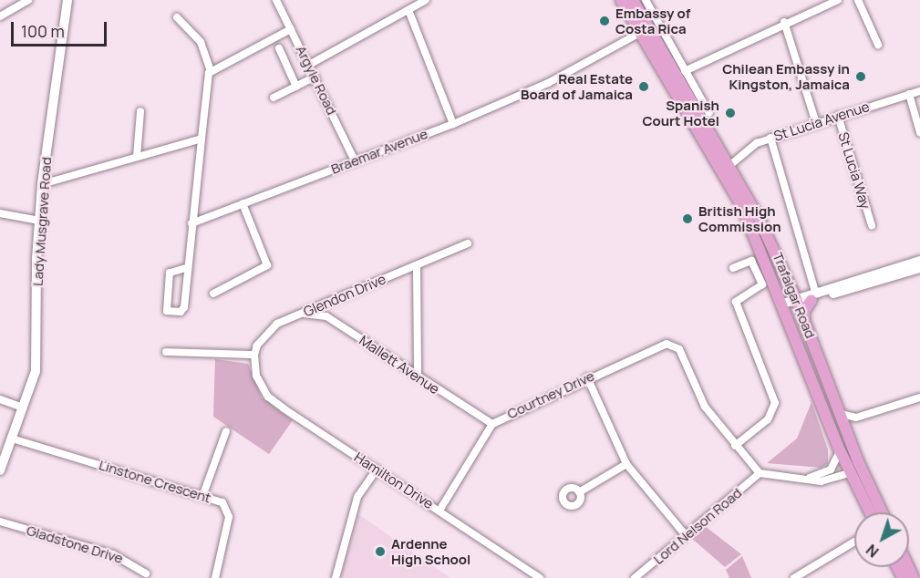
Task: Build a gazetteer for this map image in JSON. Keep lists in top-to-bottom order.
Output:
{
  "streets": {
    "main road": ["Lady Musgrave Road", "Trafalgar Road"],
    "street": [
      "Argyle Road",
      "St Lucia Avenue",
      "Braemar Avenue",
      "St Lucia Way",
      "Glendon Drive",
      "Mallett Avenue",
      "Courtney Drive",
      "Hamilton Drive",
      "Linstone Crescent",
      "Lord Nelson Road",
      "Gladstone Drive"
    ]
  },
  "crossings": [
    ["Argyle Road", "Braemar Avenue"],
    ["St Lucia Avenue", "St Lucia Way"],
    ["St Lucia Avenue", "Trafalgar Road"],
    ["Braemar Avenue", "Trafalgar Road"],
    ["Lady Musgrave Road", "Linstone Crescent"],
    ["Glendon Drive", "Mallett Avenue"],
    ["Glendon Drive", "Hamilton Drive"],
    ["Mallett Avenue", "Courtney Drive"],
    ["Courtney Drive", "Hamilton Drive"]
  ],
  "places": [
    "Embassy of Costa Rica",
    "Chilean Embassy in Kingston, Jamaica",
    "Real Estate Board of Jamaica",
    "Spanish Court Hotel",
    "British High Commission",
    "Ardenne High School"
  ],
  "scale_bar": "100 m",
  "north": "bottom left"
}
